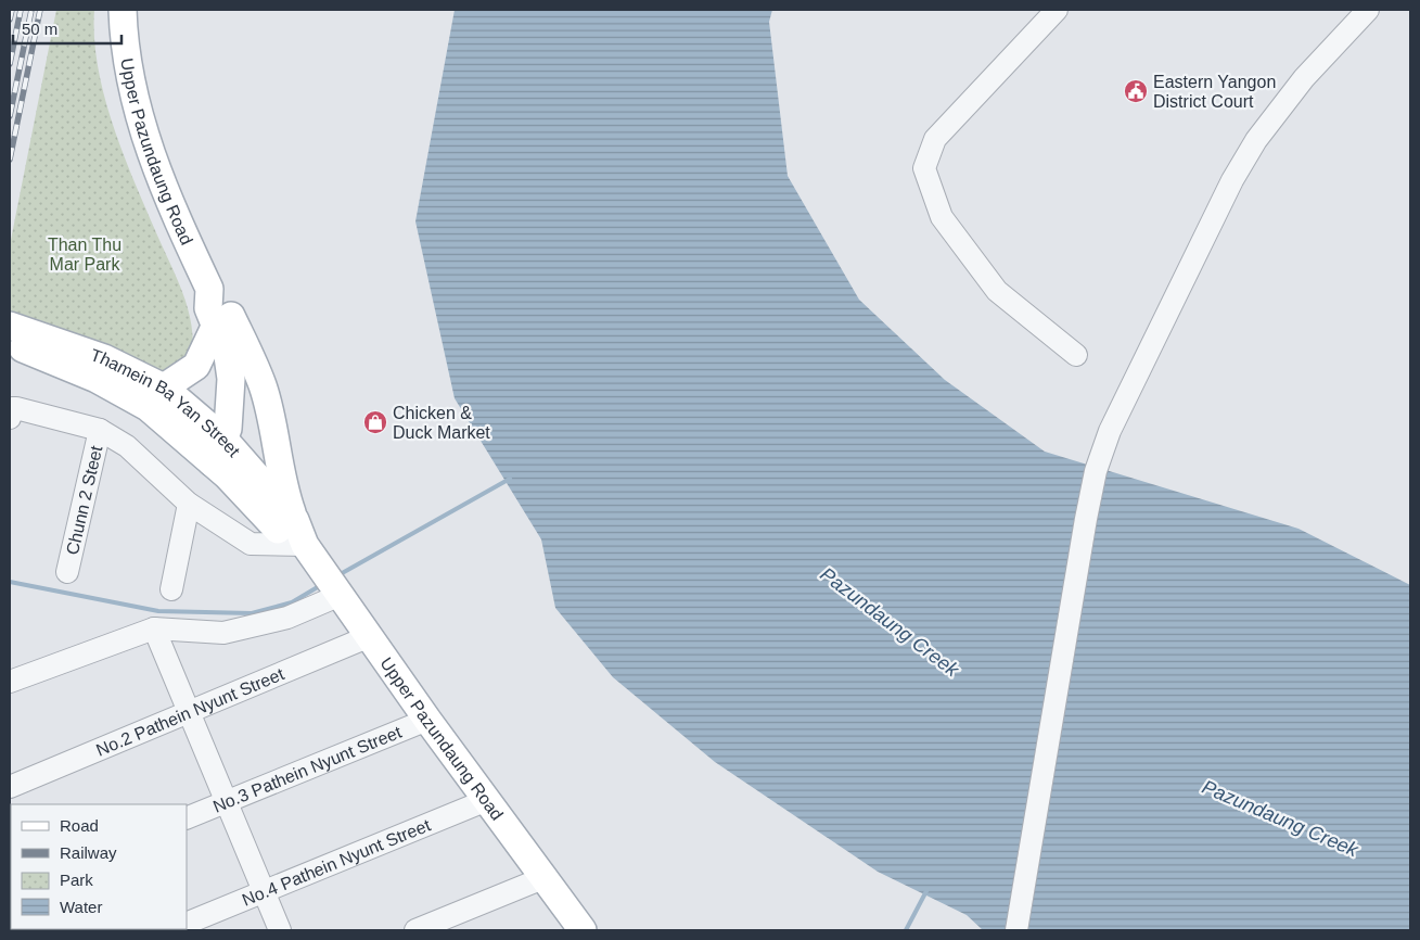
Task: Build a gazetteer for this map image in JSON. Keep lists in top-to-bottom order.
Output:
{
  "streets": {
    "main road": ["Upper Pazundaung Road", "Thamein Ba Yan Street"],
    "street": [
      "Chunn 2 Steet",
      "No.2 Pathein Nyunt Street",
      "No.3 Pathein Nyunt Street",
      "No.4 Pathein Nyunt Street"
    ]
  },
  "crossings": [
    ["Upper Pazundaung Road", "Thamein Ba Yan Street"],
    ["Upper Pazundaung Road", "No.2 Pathein Nyunt Street"],
    ["Upper Pazundaung Road", "No.3 Pathein Nyunt Street"],
    ["Upper Pazundaung Road", "No.4 Pathein Nyunt Street"]
  ],
  "water": ["Pazundaung Creek"],
  "parks": ["Than Thu Mar Park"],
  "places": {
    "public building": ["Eastern Yangon District Court"],
    "shop": ["Chicken & Duck Market"]
  },
  "legend": [
    "Road",
    "Railway",
    "Park",
    "Water"
  ],
  "scale_bar": "50 m"
}
